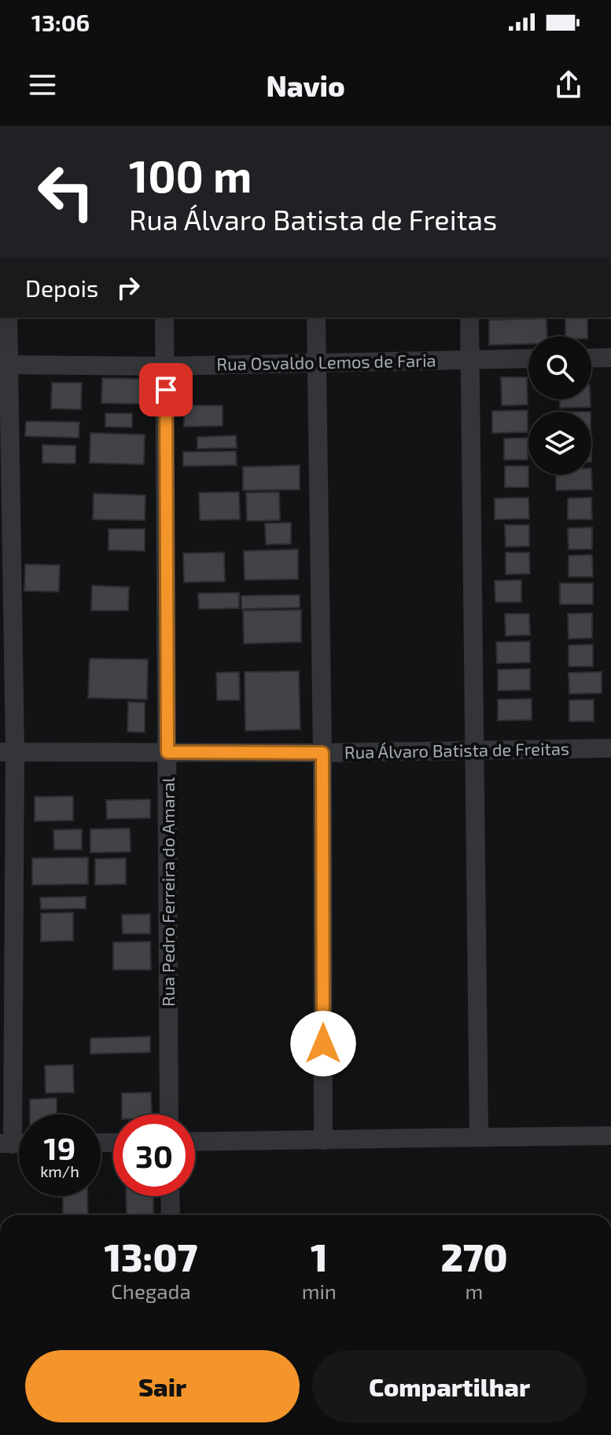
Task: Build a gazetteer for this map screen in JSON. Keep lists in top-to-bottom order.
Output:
{
  "streets": {
    "street": ["Rua Osvaldo Lemos de Faria", "Rua Álvaro Batista de Freitas", "Rua Pedro Ferreira do Amaral"]
  },
  "crossings": [
    ["Rua Osvaldo Lemos de Faria", "Rua Pedro Ferreira do Amaral"],
    ["Rua Álvaro Batista de Freitas", "Rua Pedro Ferreira do Amaral"]
  ],
  "page": {
    "status": "13:06",
    "header": "Navio",
    "turn": ["100 m", "Rua Álvaro Batista de Freitas"],
    "then": "Depois",
    "speed": "19 km/h",
    "limit": "30",
    "eta": [
      "13:07",
      "Chegada",
      "1",
      "min",
      "270",
      "m"
    ],
    "buttons": ["Sair", "Compartilhar"]
  }
}
